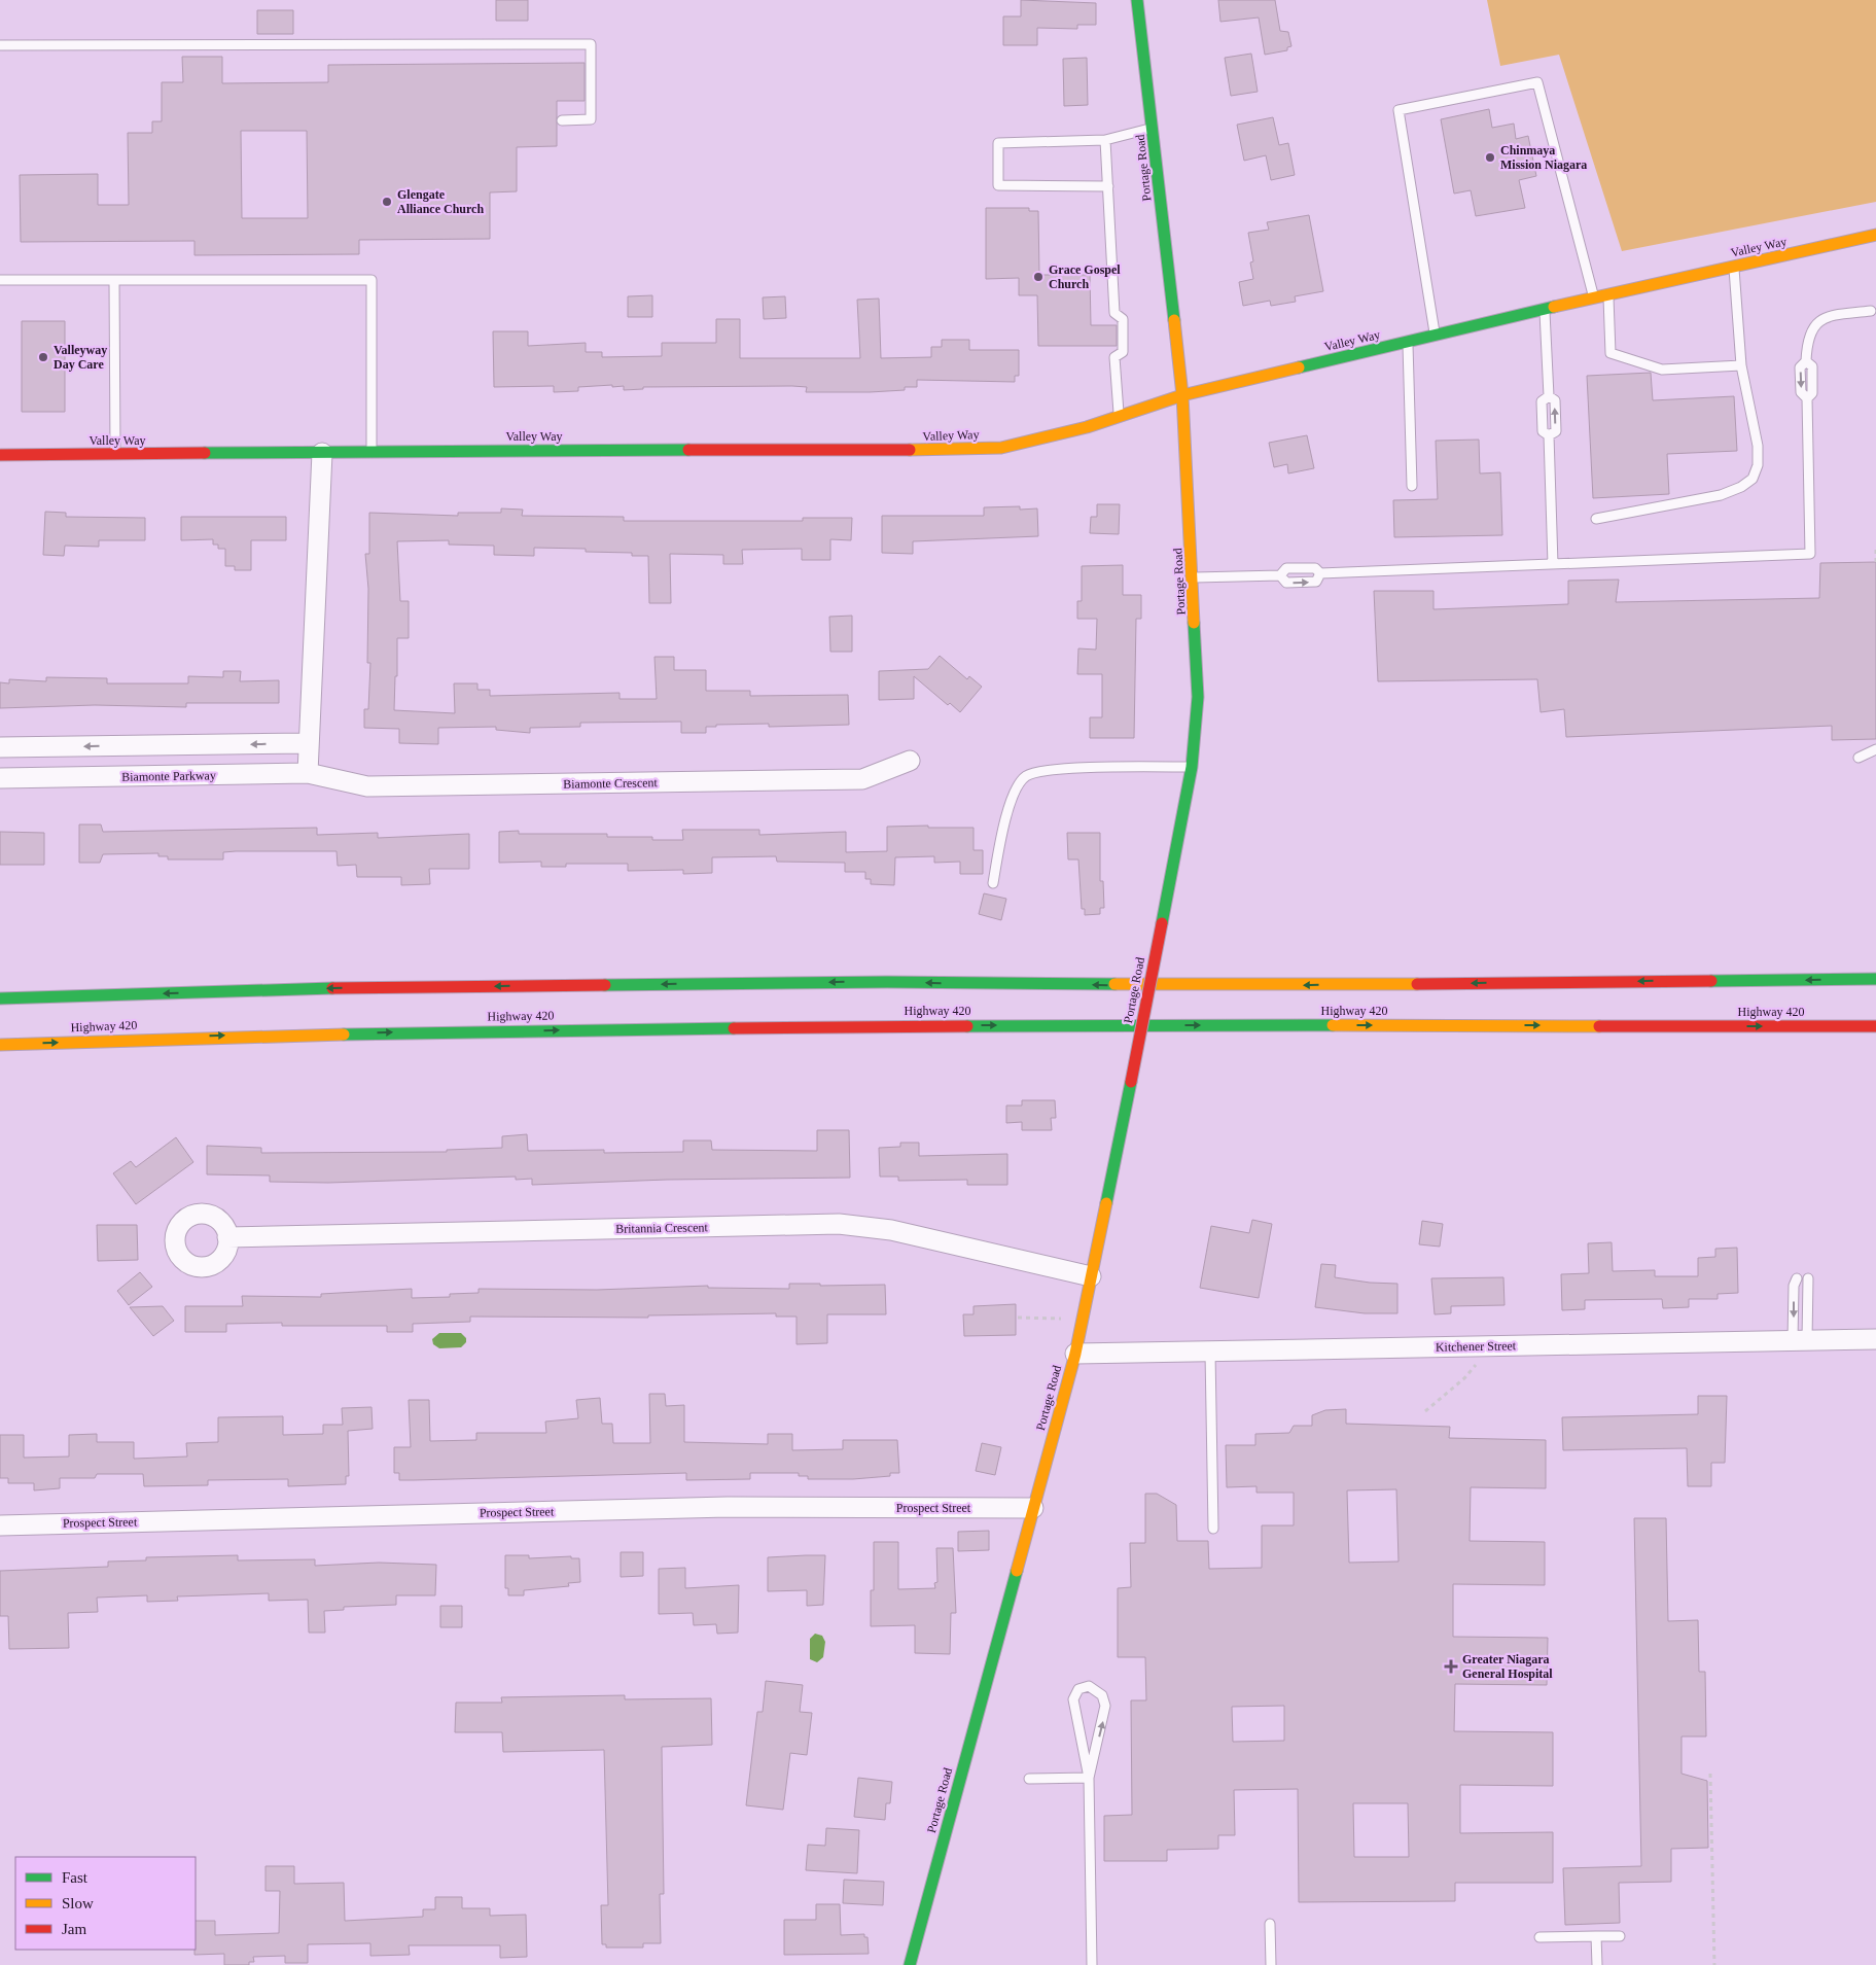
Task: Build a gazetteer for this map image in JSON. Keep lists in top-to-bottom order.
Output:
{
  "streets": {
    "main road": ["Portage Road", "Valley Way", "Highway 420"],
    "street": [
      "Biamonte Parkway",
      "Biamonte Crescent",
      "Britannia Crescent",
      "Kitchener Street",
      "Prospect Street"
    ]
  },
  "crossings": [
    ["Portage Road", "Valley Way"],
    ["Portage Road", "Britannia Crescent"],
    ["Portage Road", "Kitchener Street"],
    ["Portage Road", "Prospect Street"],
    ["Biamonte Parkway", "Biamonte Crescent"]
  ],
  "places": {
    "other": [
      "Chinmaya Mission Niagara",
      "Glengate Alliance Church",
      "Grace Gospel Church",
      "Valleyway Day Care"
    ],
    "health": ["Greater Niagara General Hospital"]
  },
  "legend": ["Fast", "Slow", "Jam"]
}
